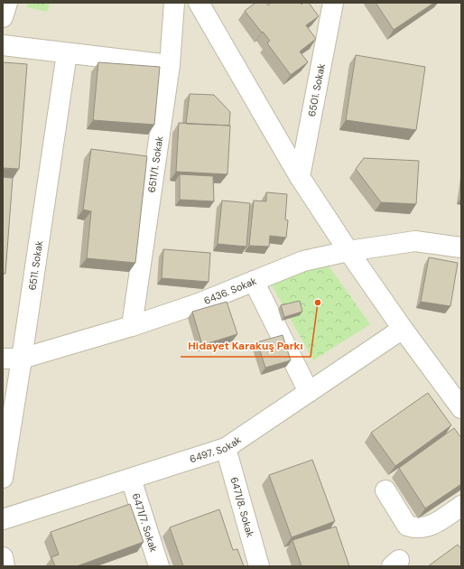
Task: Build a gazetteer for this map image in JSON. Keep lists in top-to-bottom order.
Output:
{
  "streets": {
    "street": [
      "6501. Sokak",
      "6511/1. Sokak",
      "6511. Sokak",
      "6436. Sokak",
      "6497. Sokak",
      "6471/8. Sokak",
      "6471/7. Sokak"
    ]
  },
  "crossings": [
    ["6511/1. Sokak", "6436. Sokak"],
    ["6511. Sokak", "6436. Sokak"],
    ["6497. Sokak", "6471/8. Sokak"],
    ["6497. Sokak", "6471/7. Sokak"]
  ],
  "places": ["Hidayet Karakuş Parkı"]
}
